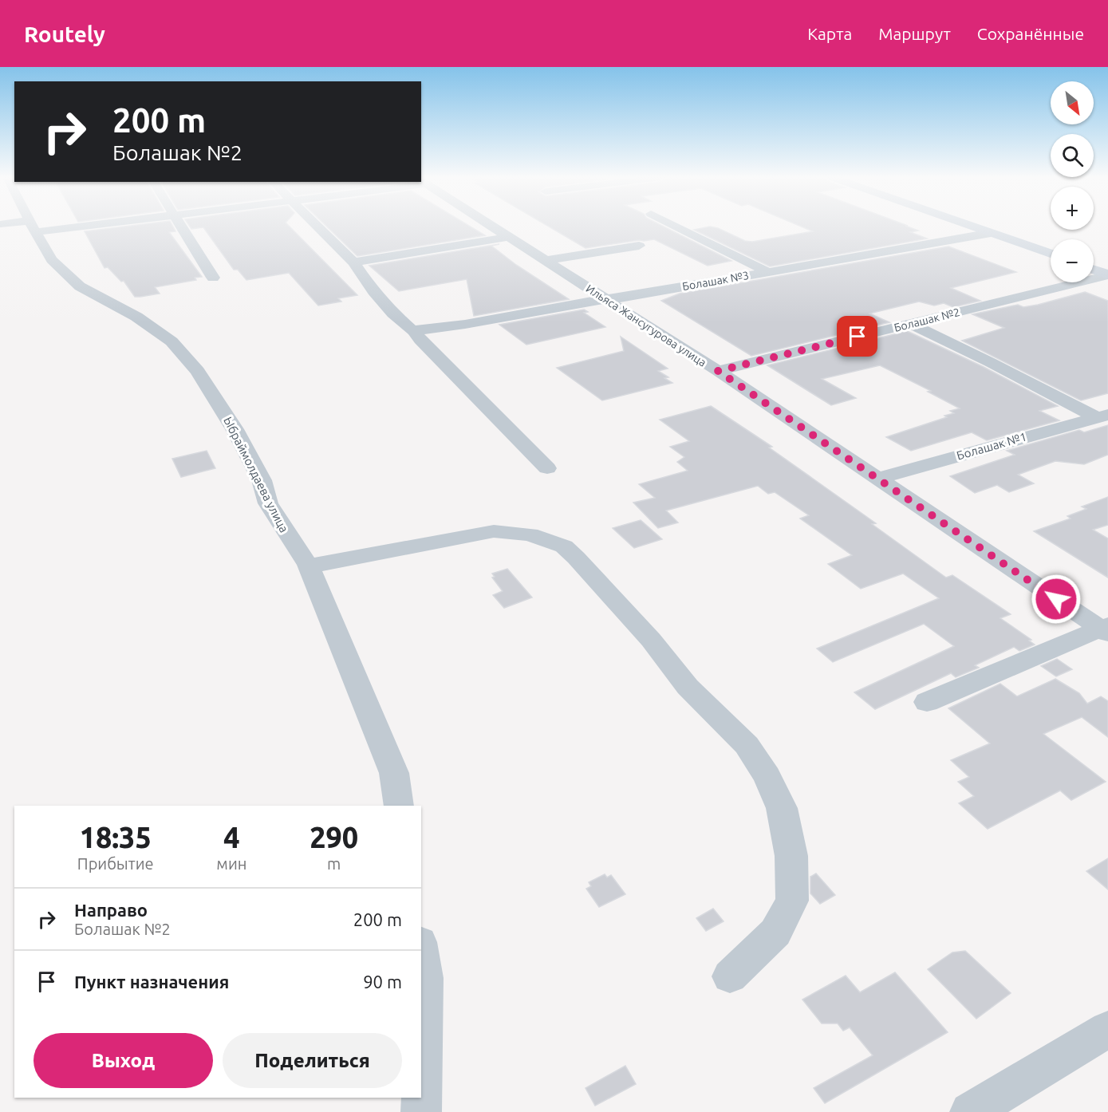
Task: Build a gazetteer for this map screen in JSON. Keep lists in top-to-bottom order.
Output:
{
  "streets": {
    "street": [
      "Болашак №3",
      "Болашак №2",
      "Ильяса Жансугурова улица",
      "Болашак №1",
      "Ыбраймолдаева улица"
    ]
  },
  "crossings": [
    ["Болашак №3", "Ильяса Жансугурова улица"],
    ["Болашак №2", "Ильяса Жансугурова улица"],
    ["Ильяса Жансугурова улица", "Болашак №1"]
  ],
  "north": "bottom right",
  "page": {
    "header": "Routely",
    "nav": ["Карта", "Маршрут", "Сохранённые"],
    "map_buttons": ["+", "−"],
    "turn": ["200 m", "Болашак №2"],
    "eta": [
      "18:35",
      "Прибытие",
      "4",
      "мин",
      "290",
      "m"
    ],
    "list": [
      {
        "name": "Направо",
        "note": "Болашак №2",
        "value": "200 m"
      },
      {
        "name": "Пункт назначения",
        "value": "90 m"
      }
    ],
    "buttons": ["Выход", "Поделиться"]
  }
}
